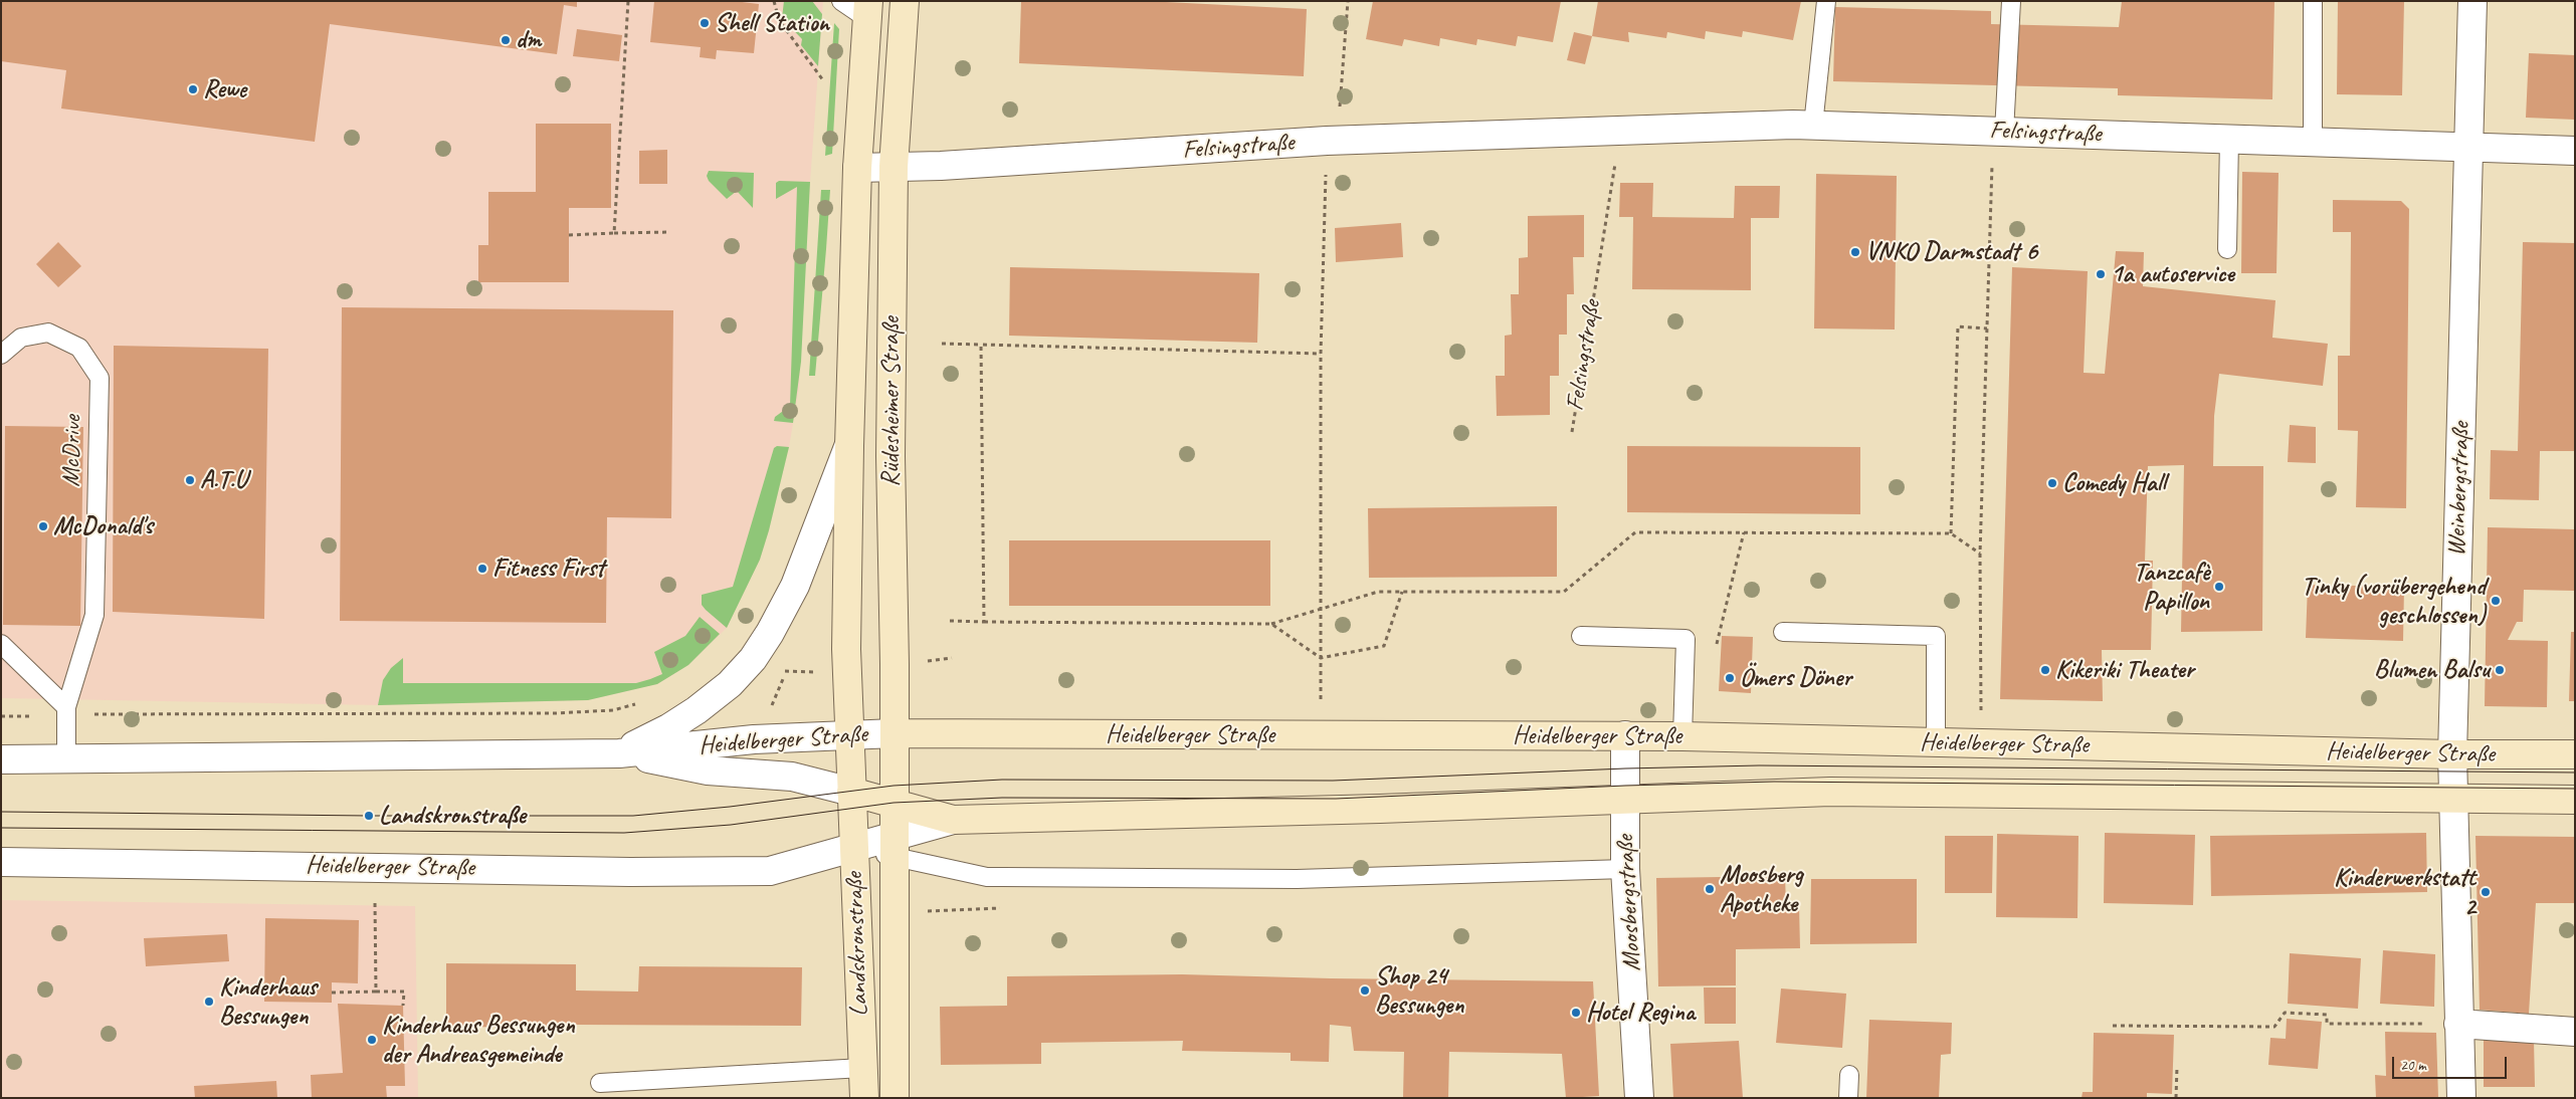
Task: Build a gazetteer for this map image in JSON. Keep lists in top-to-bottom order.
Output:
{
  "streets": {
    "main road": ["Rüdesheimer Straße", "Heidelberger Straße", "Landskronstraße"],
    "street": ["Felsingstraße", "Weinbergstraße", "Moosbergstraße"],
    "lane": ["McDrive"]
  },
  "crossings": [
    ["Felsingstraße", "Rüdesheimer Straße"],
    ["Felsingstraße", "Weinbergstraße"],
    ["Rüdesheimer Straße", "Heidelberger Straße"],
    ["Rüdesheimer Straße", "Landskronstraße"],
    ["McDrive", "Heidelberger Straße"],
    ["Weinbergstraße", "Heidelberger Straße"],
    ["Heidelberger Straße", "Moosbergstraße"],
    ["Heidelberger Straße", "Landskronstraße"]
  ],
  "places": [
    "Shell Station",
    "dm",
    "Rewe",
    "VNKO Darmstadt 6",
    "1a autoservice",
    "A.T.U",
    "Comedy Hall",
    "McDonald's",
    "Fitness First",
    "Tanzcafè Papillon",
    "Tinky (vorübergehend geschlossen)",
    "Kikeriki Theater",
    "Blumen Balsu",
    "Ömers Döner",
    "Landskronstraße",
    "Moosberg Apotheke",
    "Kinderwerkstatt 2",
    "Shop 24 Bessungen",
    "Kinderhaus Bessungen",
    "Hotel Regina",
    "Kinderhaus Bessungen der Andreasgemeinde"
  ],
  "scale_bar": "20 m"
}
